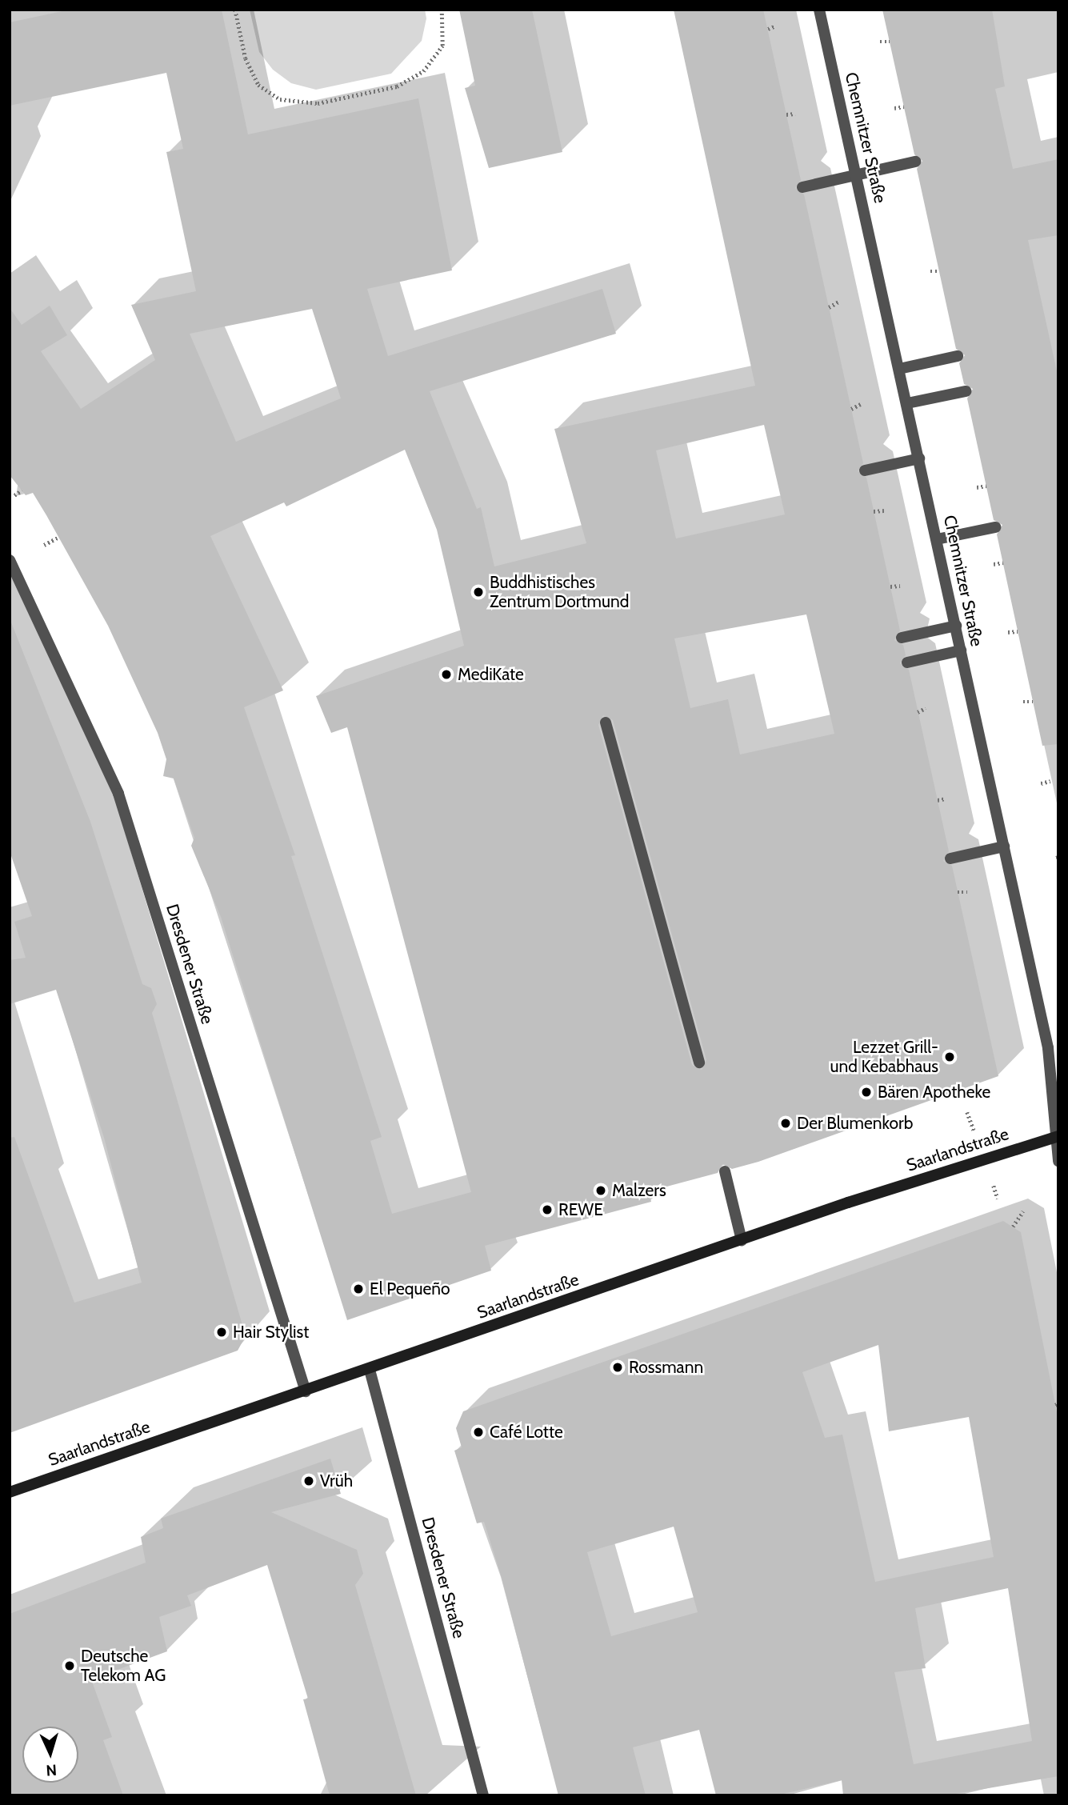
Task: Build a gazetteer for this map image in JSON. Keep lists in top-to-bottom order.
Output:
{
  "streets": {
    "street": ["Chemnitzer Straße", "Dresdener Straße", "Saarlandstraße"]
  },
  "crossings": [
    ["Chemnitzer Straße", "Saarlandstraße"],
    ["Dresdener Straße", "Saarlandstraße"]
  ],
  "places": [
    "Buddhistisches Zentrum Dortmund",
    "MediKate",
    "Lezzet Grill- und Kebabhaus",
    "Bären Apotheke",
    "Der Blumenkorb",
    "Malzers",
    "REWE",
    "El Pequeño",
    "Hair Stylist",
    "Rossmann",
    "Café Lotte",
    "Vrüh",
    "Deutsche Telekom AG"
  ],
  "north": "bottom"
}
